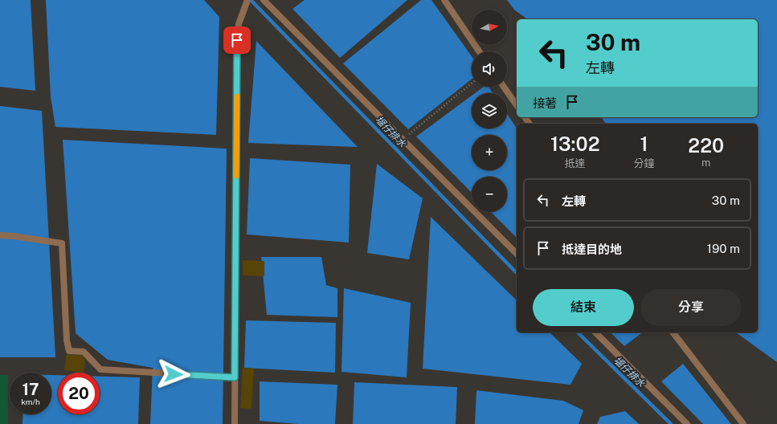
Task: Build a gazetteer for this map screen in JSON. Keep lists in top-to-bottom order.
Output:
{
  "water": ["塭仔排水"],
  "north": "right",
  "page": {
    "map_buttons": ["+", "−"],
    "turn": ["30 m", "左轉"],
    "then": "接著",
    "eta": [
      "13:02",
      "抵達",
      "1",
      "分鐘",
      "220",
      "m"
    ],
    "list": [
      {
        "name": "左轉",
        "value": "30 m"
      },
      {
        "name": "抵達目的地",
        "value": "190 m"
      }
    ],
    "buttons": ["結束", "分享"],
    "speed": "17 km/h",
    "limit": "20"
  }
}
